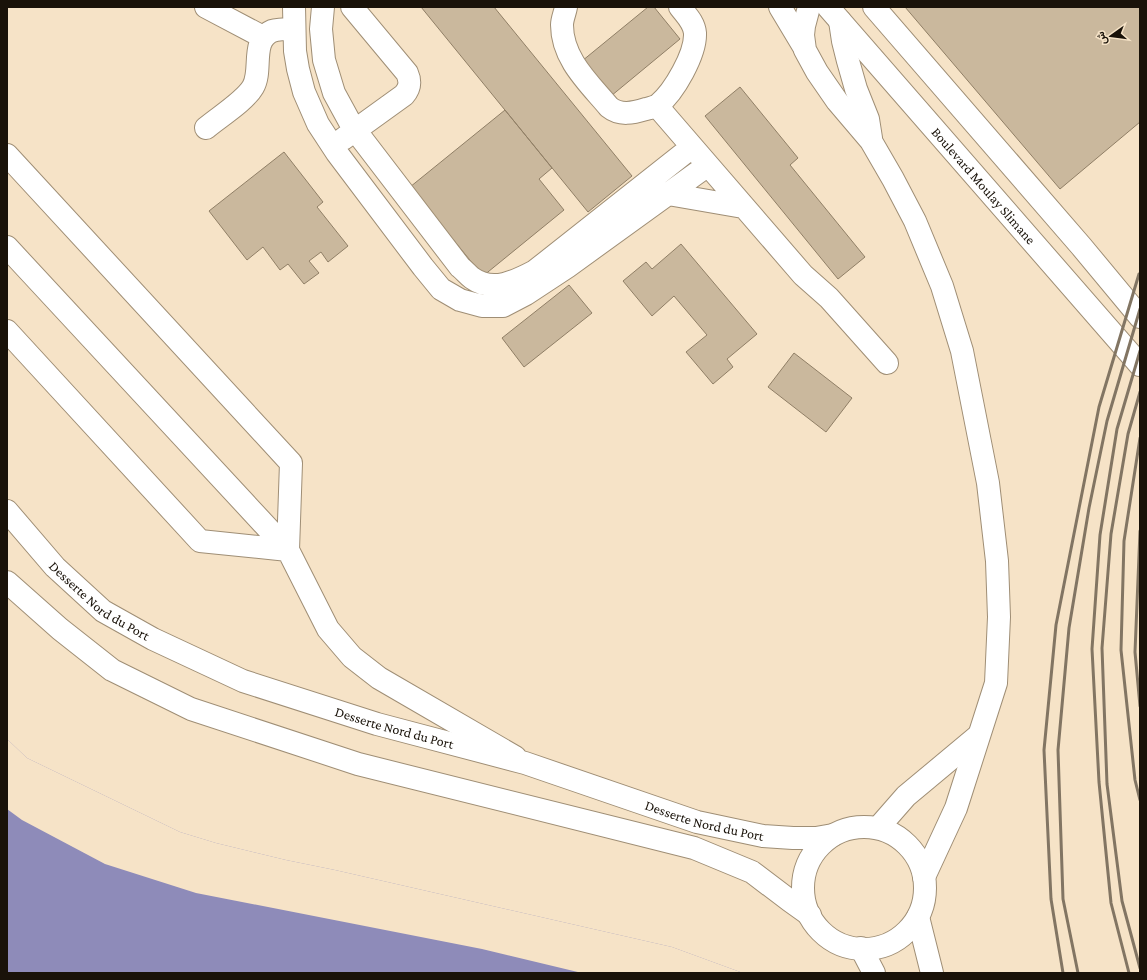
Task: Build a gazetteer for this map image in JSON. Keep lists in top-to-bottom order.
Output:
{
  "streets": {
    "main road": ["Boulevard Moulay Slimane", "Desserte Nord du Port"]
  },
  "north": "left"
}
